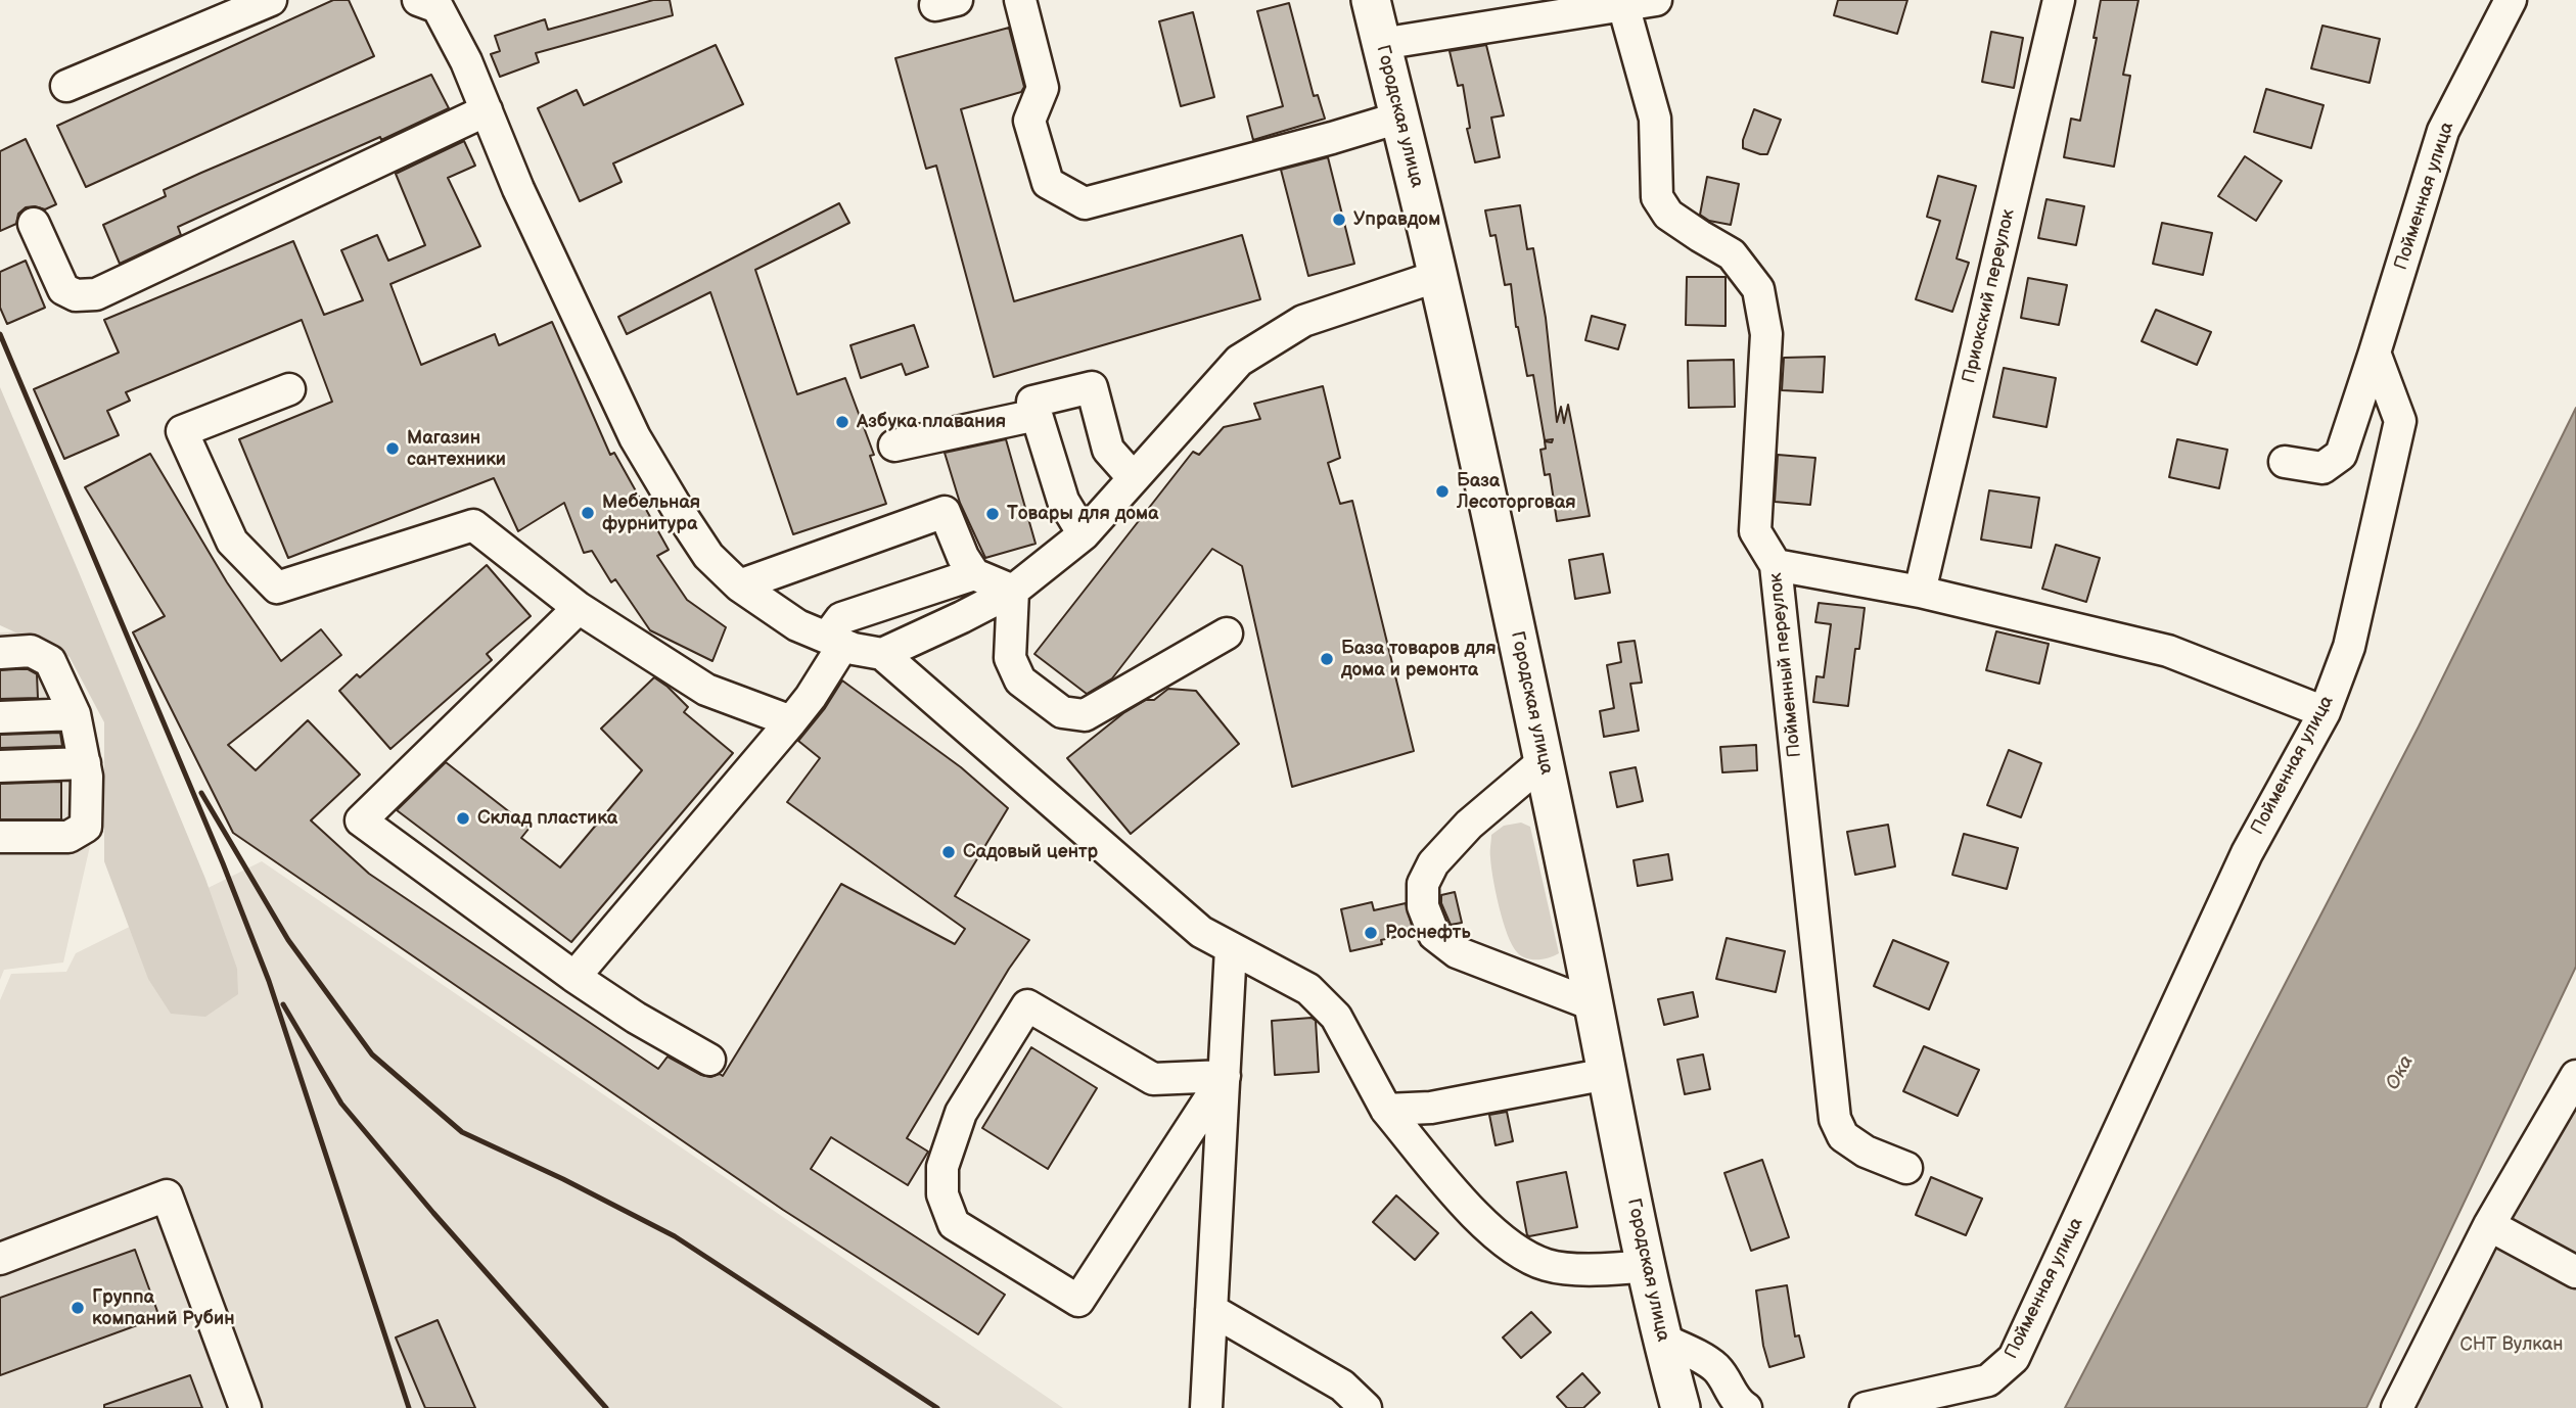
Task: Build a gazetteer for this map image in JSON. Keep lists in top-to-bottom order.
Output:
{
  "streets": {
    "main road": ["Городская улица"],
    "street": ["Пойменная улица", "Приокский переулок", "Пойменный переулок"]
  },
  "water": ["Ока"],
  "parks": ["СНТ Вулкан"],
  "places": [
    "Управдом",
    "Азбука плавания",
    "Магазин сантехники",
    "База Лесоторговая",
    "Мебельная фурнитура",
    "Товары для дома",
    "База товаров для дома и ремонта",
    "Склад пластика",
    "Садовый центр",
    "Роснефть",
    "Группа компаний Рубин"
  ]
}
